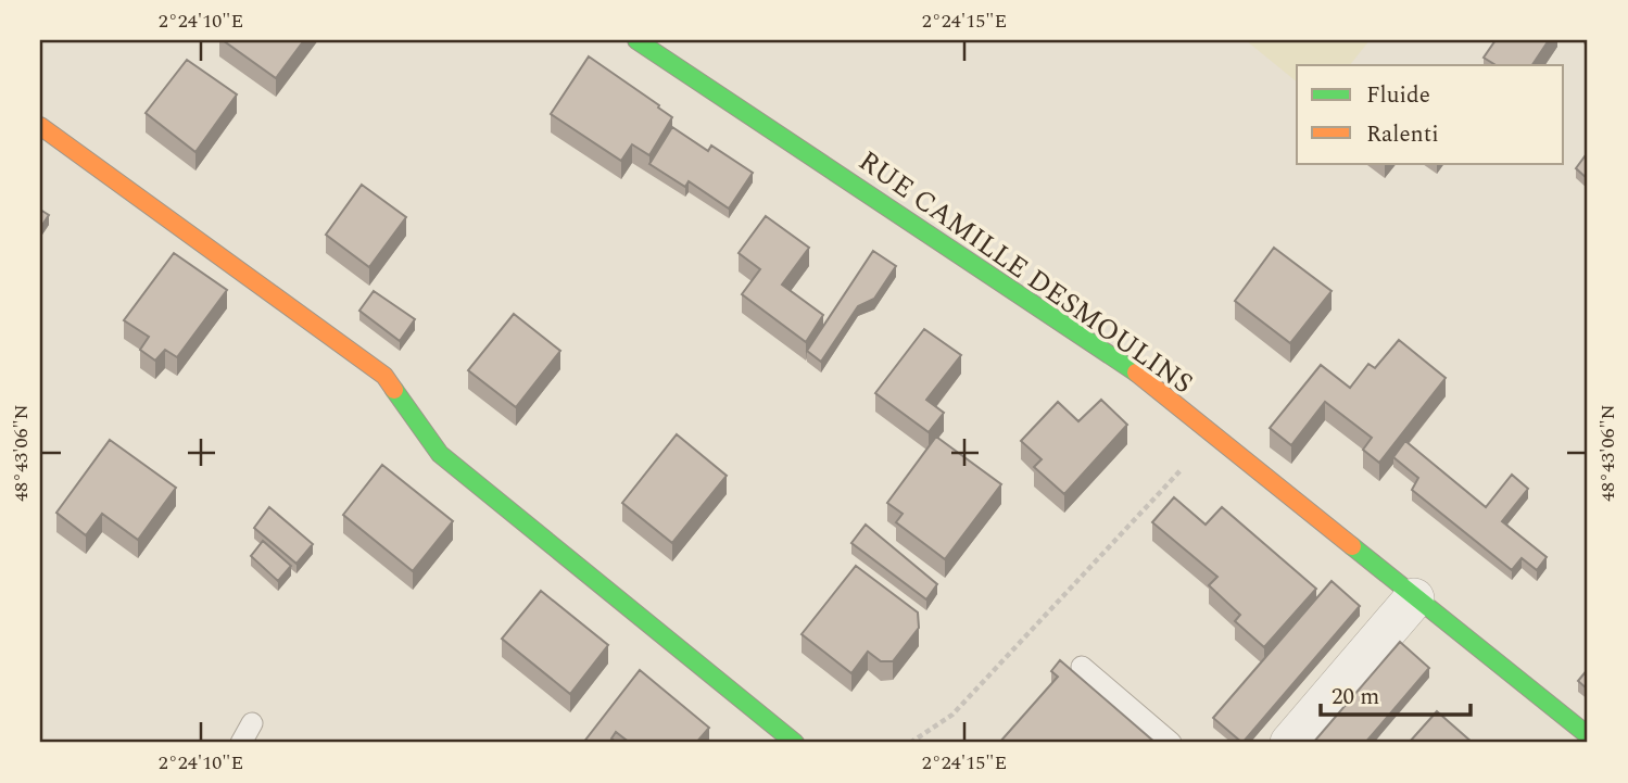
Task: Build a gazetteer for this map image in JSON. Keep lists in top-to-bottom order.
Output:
{
  "streets": {
    "street": ["RUE CAMILLE DESMOULINS"]
  },
  "legend": ["Fluide", "Ralenti"],
  "scale_bar": "20 m",
  "coordinates": ["2°24'10\"E", "2°24'15\"E", "48°43'06\"N"]
}
